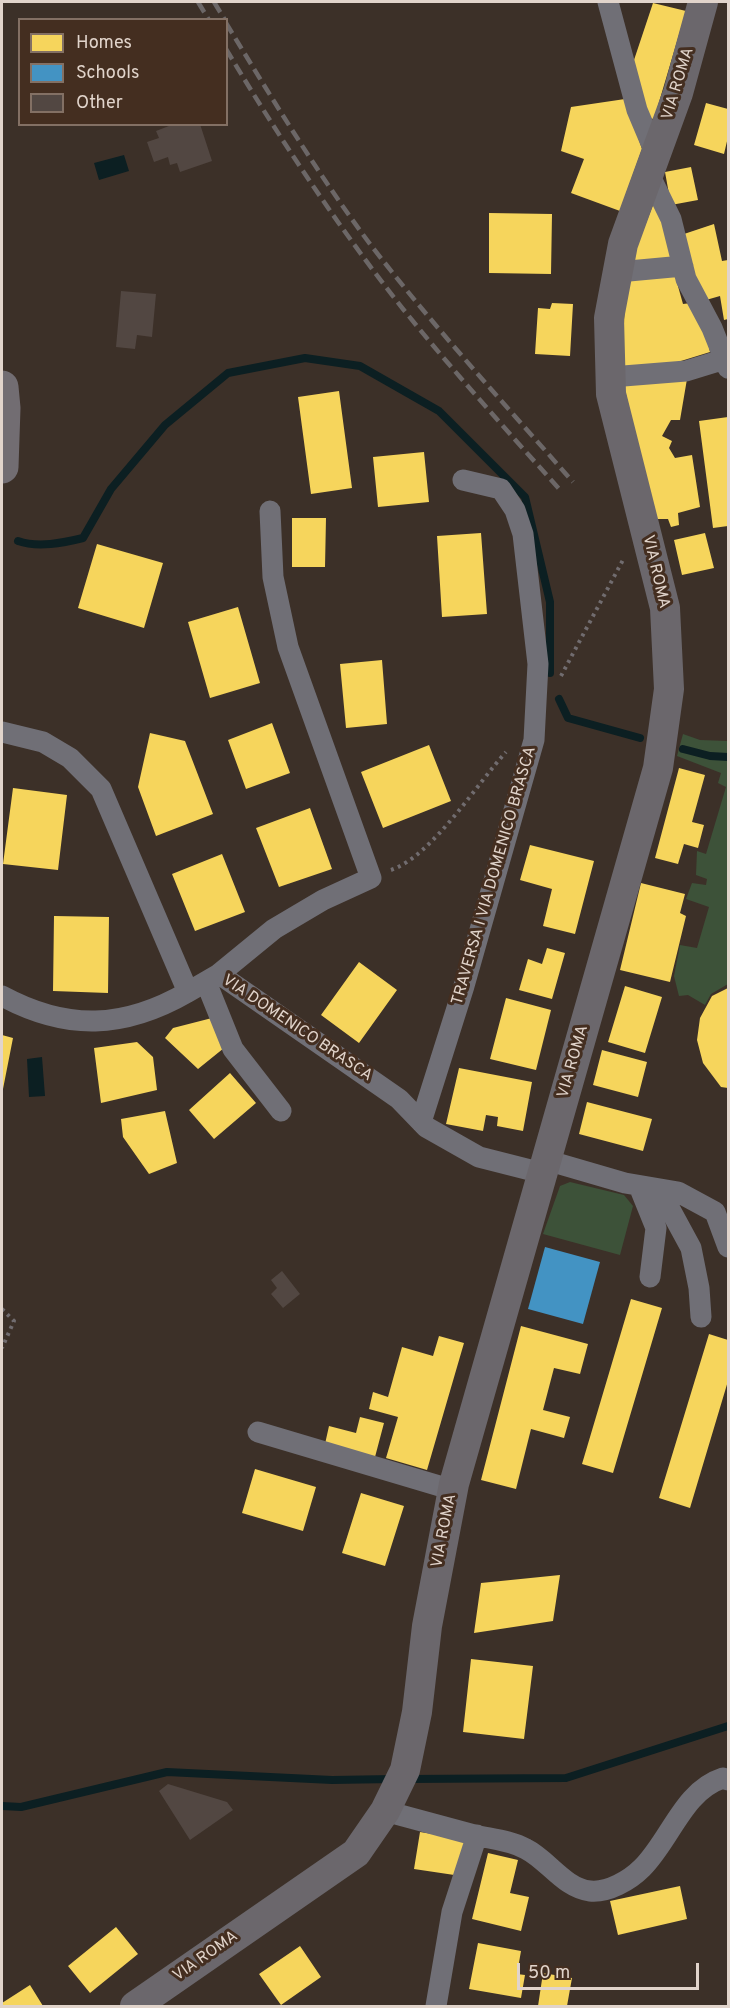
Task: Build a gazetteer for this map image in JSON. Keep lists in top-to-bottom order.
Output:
{
  "streets": {
    "street": ["VIA ROMA", "TRAVERSA I VIA DOMENICO BRASCA", "VIA DOMENICO BRASCA"]
  },
  "crossings": [
    ["VIA ROMA", "VIA DOMENICO BRASCA"],
    ["TRAVERSA I VIA DOMENICO BRASCA", "VIA DOMENICO BRASCA"]
  ],
  "legend": ["Homes", "Schools", "Other"],
  "scale_bar": "50 m"
}
